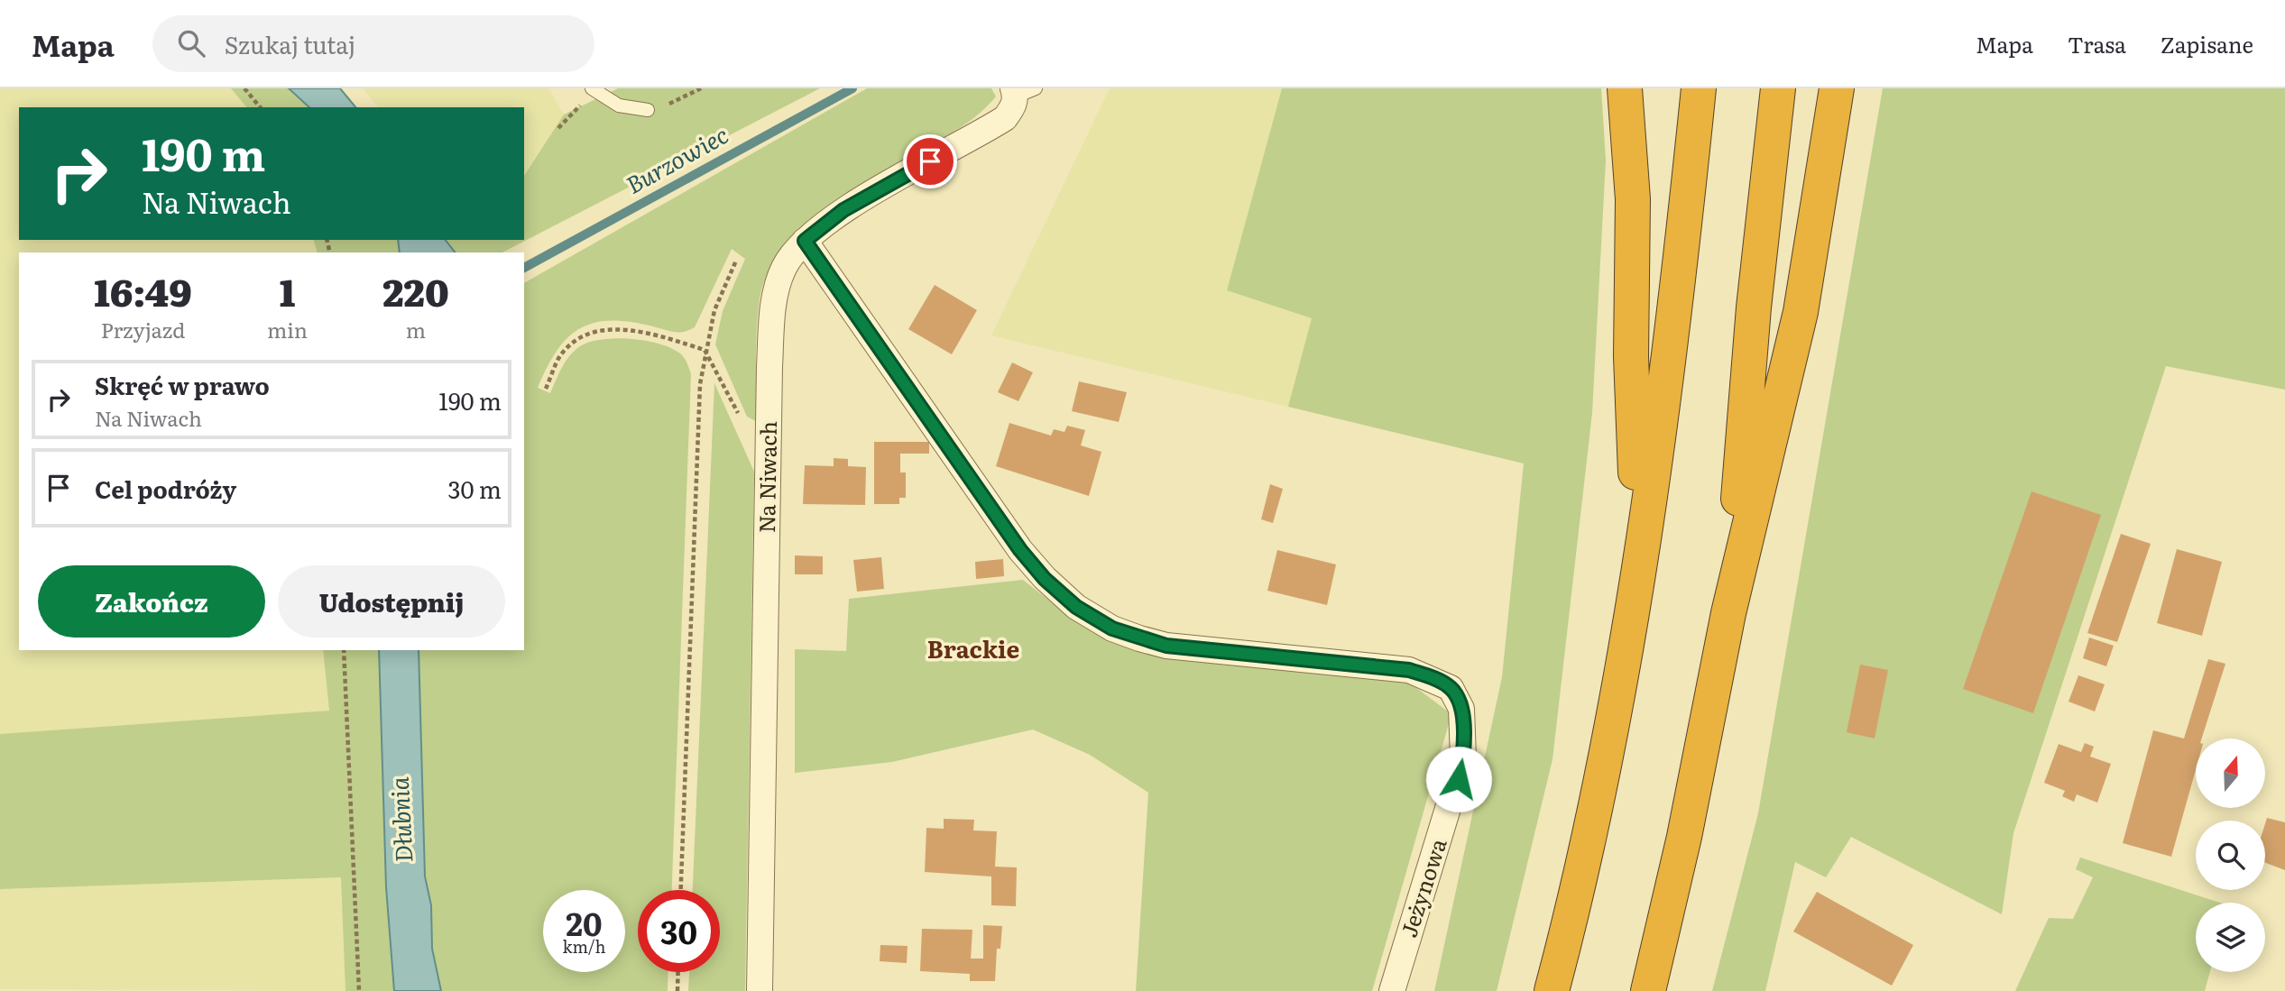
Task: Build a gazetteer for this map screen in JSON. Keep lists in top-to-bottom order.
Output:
{
  "streets": {
    "street": ["Na Niwach", "Jeżynowa"]
  },
  "crossings": [
    ["Na Niwach", "Jeżynowa"]
  ],
  "districts": ["Brackie"],
  "water": ["Burzowiec", "Dłubnia"],
  "north": "top",
  "page": {
    "header": "Mapa",
    "search": "Szukaj tutaj",
    "nav": ["Mapa", "Trasa", "Zapisane"],
    "turn": ["190 m", "Na Niwach"],
    "eta": [
      "16:49",
      "Przyjazd",
      "1",
      "min",
      "220",
      "m"
    ],
    "list": [
      {
        "name": "Skręć w prawo",
        "note": "Na Niwach",
        "value": "190 m"
      },
      {
        "name": "Cel podróży",
        "value": "30 m"
      }
    ],
    "buttons": ["Zakończ", "Udostępnij"],
    "speed": "20 km/h",
    "limit": "30"
  }
}
